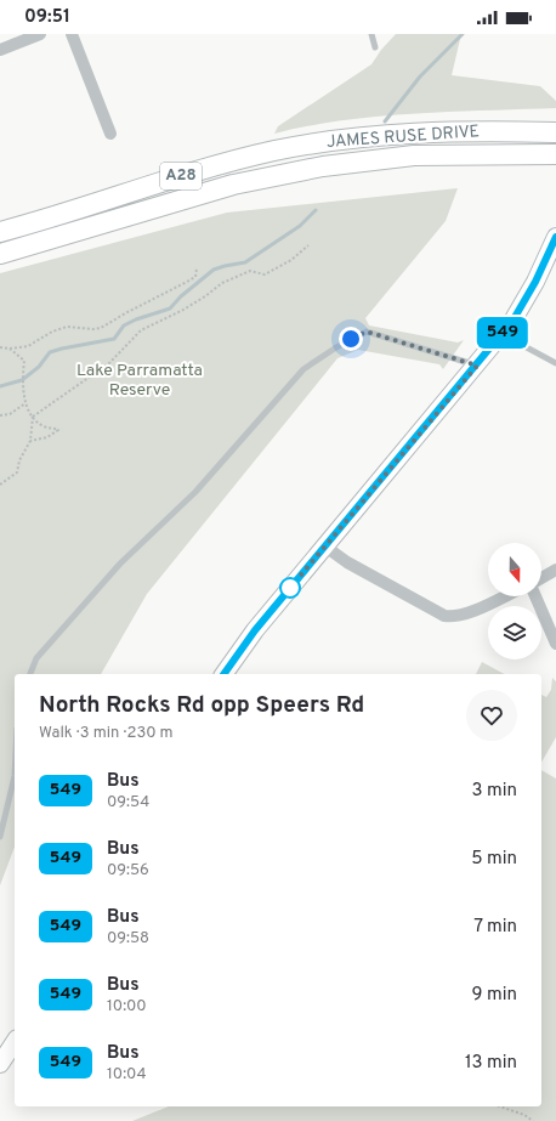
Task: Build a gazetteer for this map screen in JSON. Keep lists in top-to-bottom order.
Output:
{
  "streets": {
    "highway": ["JAMES RUSE DRIVE", "A28"]
  },
  "parks": ["Lake Parramatta Reserve"],
  "lines": ["bus line 549"],
  "north": "bottom",
  "page": {
    "status": "09:51",
    "on_map": "549",
    "heading": ["North Rocks Rd opp Speers Rd", "Walk · 3 min · 230 m"],
    "list": [
      {
        "mark": "549",
        "name": "Bus",
        "note": "09:54",
        "value": "3 min"
      },
      {
        "mark": "549",
        "name": "Bus",
        "note": "09:56",
        "value": "5 min"
      },
      {
        "mark": "549",
        "name": "Bus",
        "note": "09:58",
        "value": "7 min"
      },
      {
        "mark": "549",
        "name": "Bus",
        "note": "10:00",
        "value": "9 min"
      },
      {
        "mark": "549",
        "name": "Bus",
        "note": "10:04",
        "value": "13 min"
      }
    ]
  }
}
